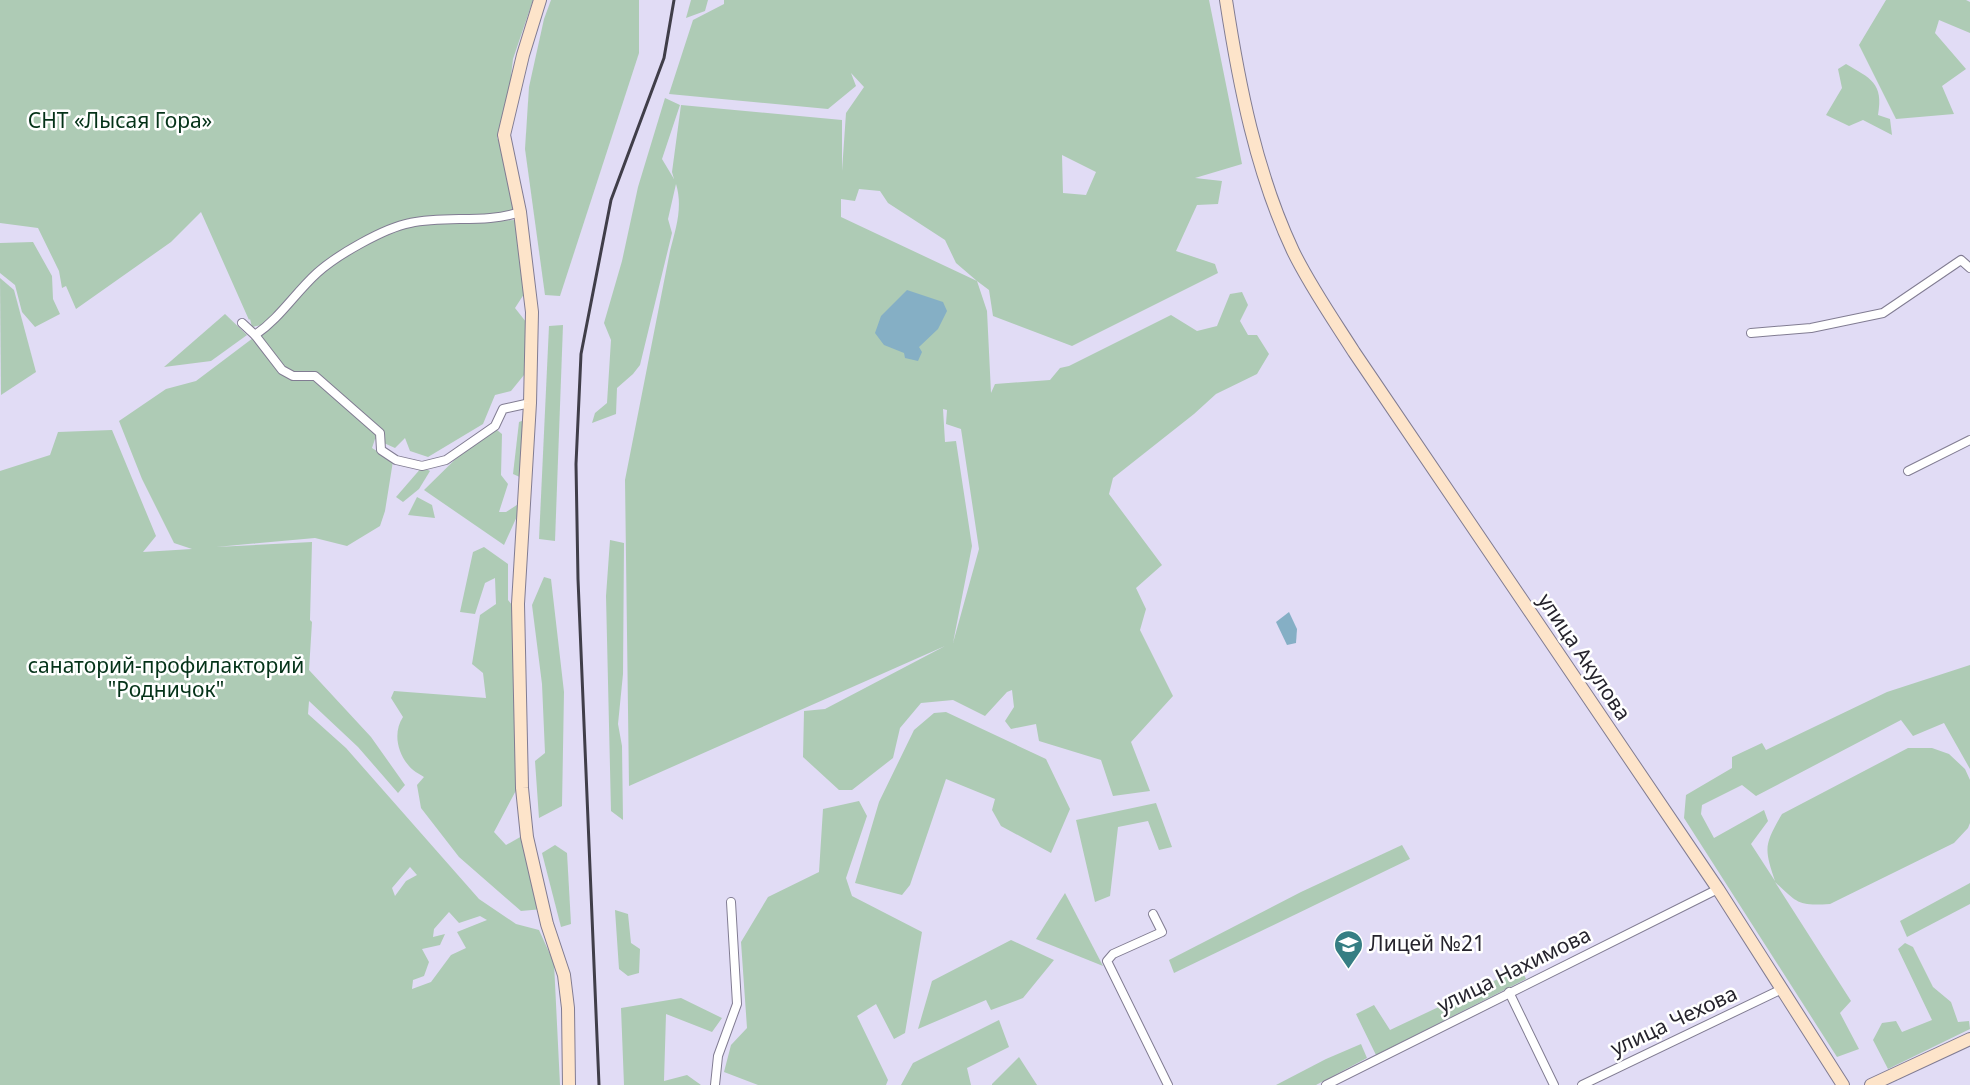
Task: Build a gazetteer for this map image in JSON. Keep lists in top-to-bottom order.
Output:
{
  "streets": {
    "main road": ["улица Акулова"],
    "street": ["улица Нахимова", "улица Чехова"]
  },
  "crossings": [
    ["улица Акулова", "улица Нахимова"],
    ["улица Акулова", "улица Чехова"]
  ],
  "parks": ["СНТ «Лысая Гора»", "санаторий-профилакторий \"Родничок\""],
  "places": {
    "school or university": ["Лицей №21"]
  }
}
